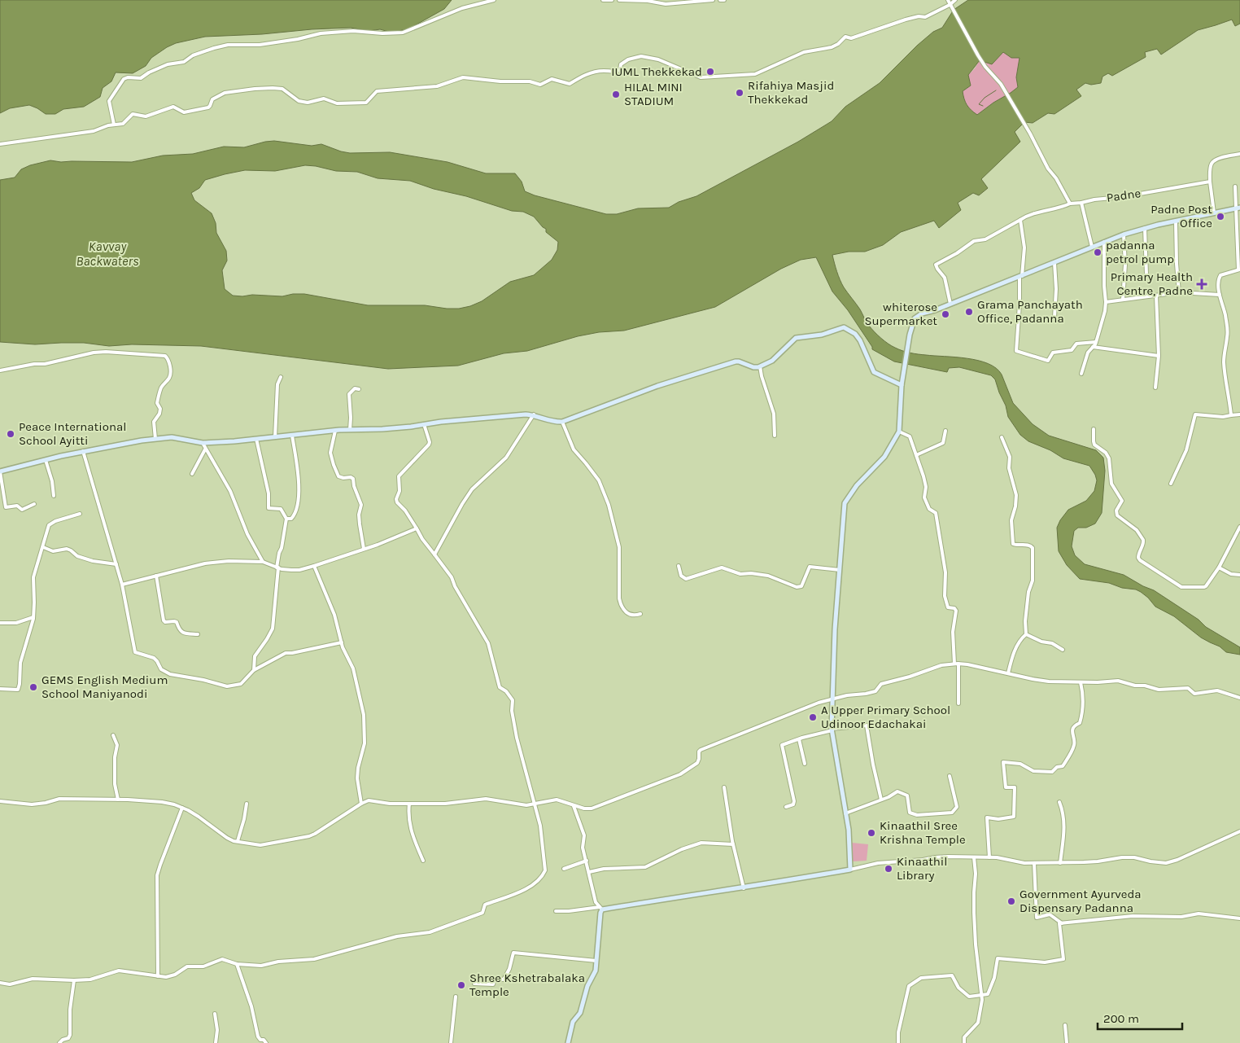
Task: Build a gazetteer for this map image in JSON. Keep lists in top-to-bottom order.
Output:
{
  "streets": {
    "street": ["Padne"]
  },
  "water": ["Kavvay Backwaters"],
  "places": {
    "other": [
      "IUML Thekkekad",
      "Rifahiya Masjid Thekkekad",
      "HILAL MINI STADIUM",
      "Padne Post Office",
      "padanna petrol pump",
      "Grama Panchayath Office, Padanna",
      "whiterose Supermarket",
      "Peace International School Ayitti",
      "GEMS English Medium School Maniyanodi",
      "A Upper Primary School Udinoor Edachakai",
      "Kinaathil Sree Krishna Temple",
      "Kinaathil Library",
      "Government Ayurveda Dispensary Padanna",
      "Shree Kshetrabalaka Temple"
    ],
    "health": ["Primary Health Centre, Padne"]
  },
  "scale_bar": "200 m"
}
